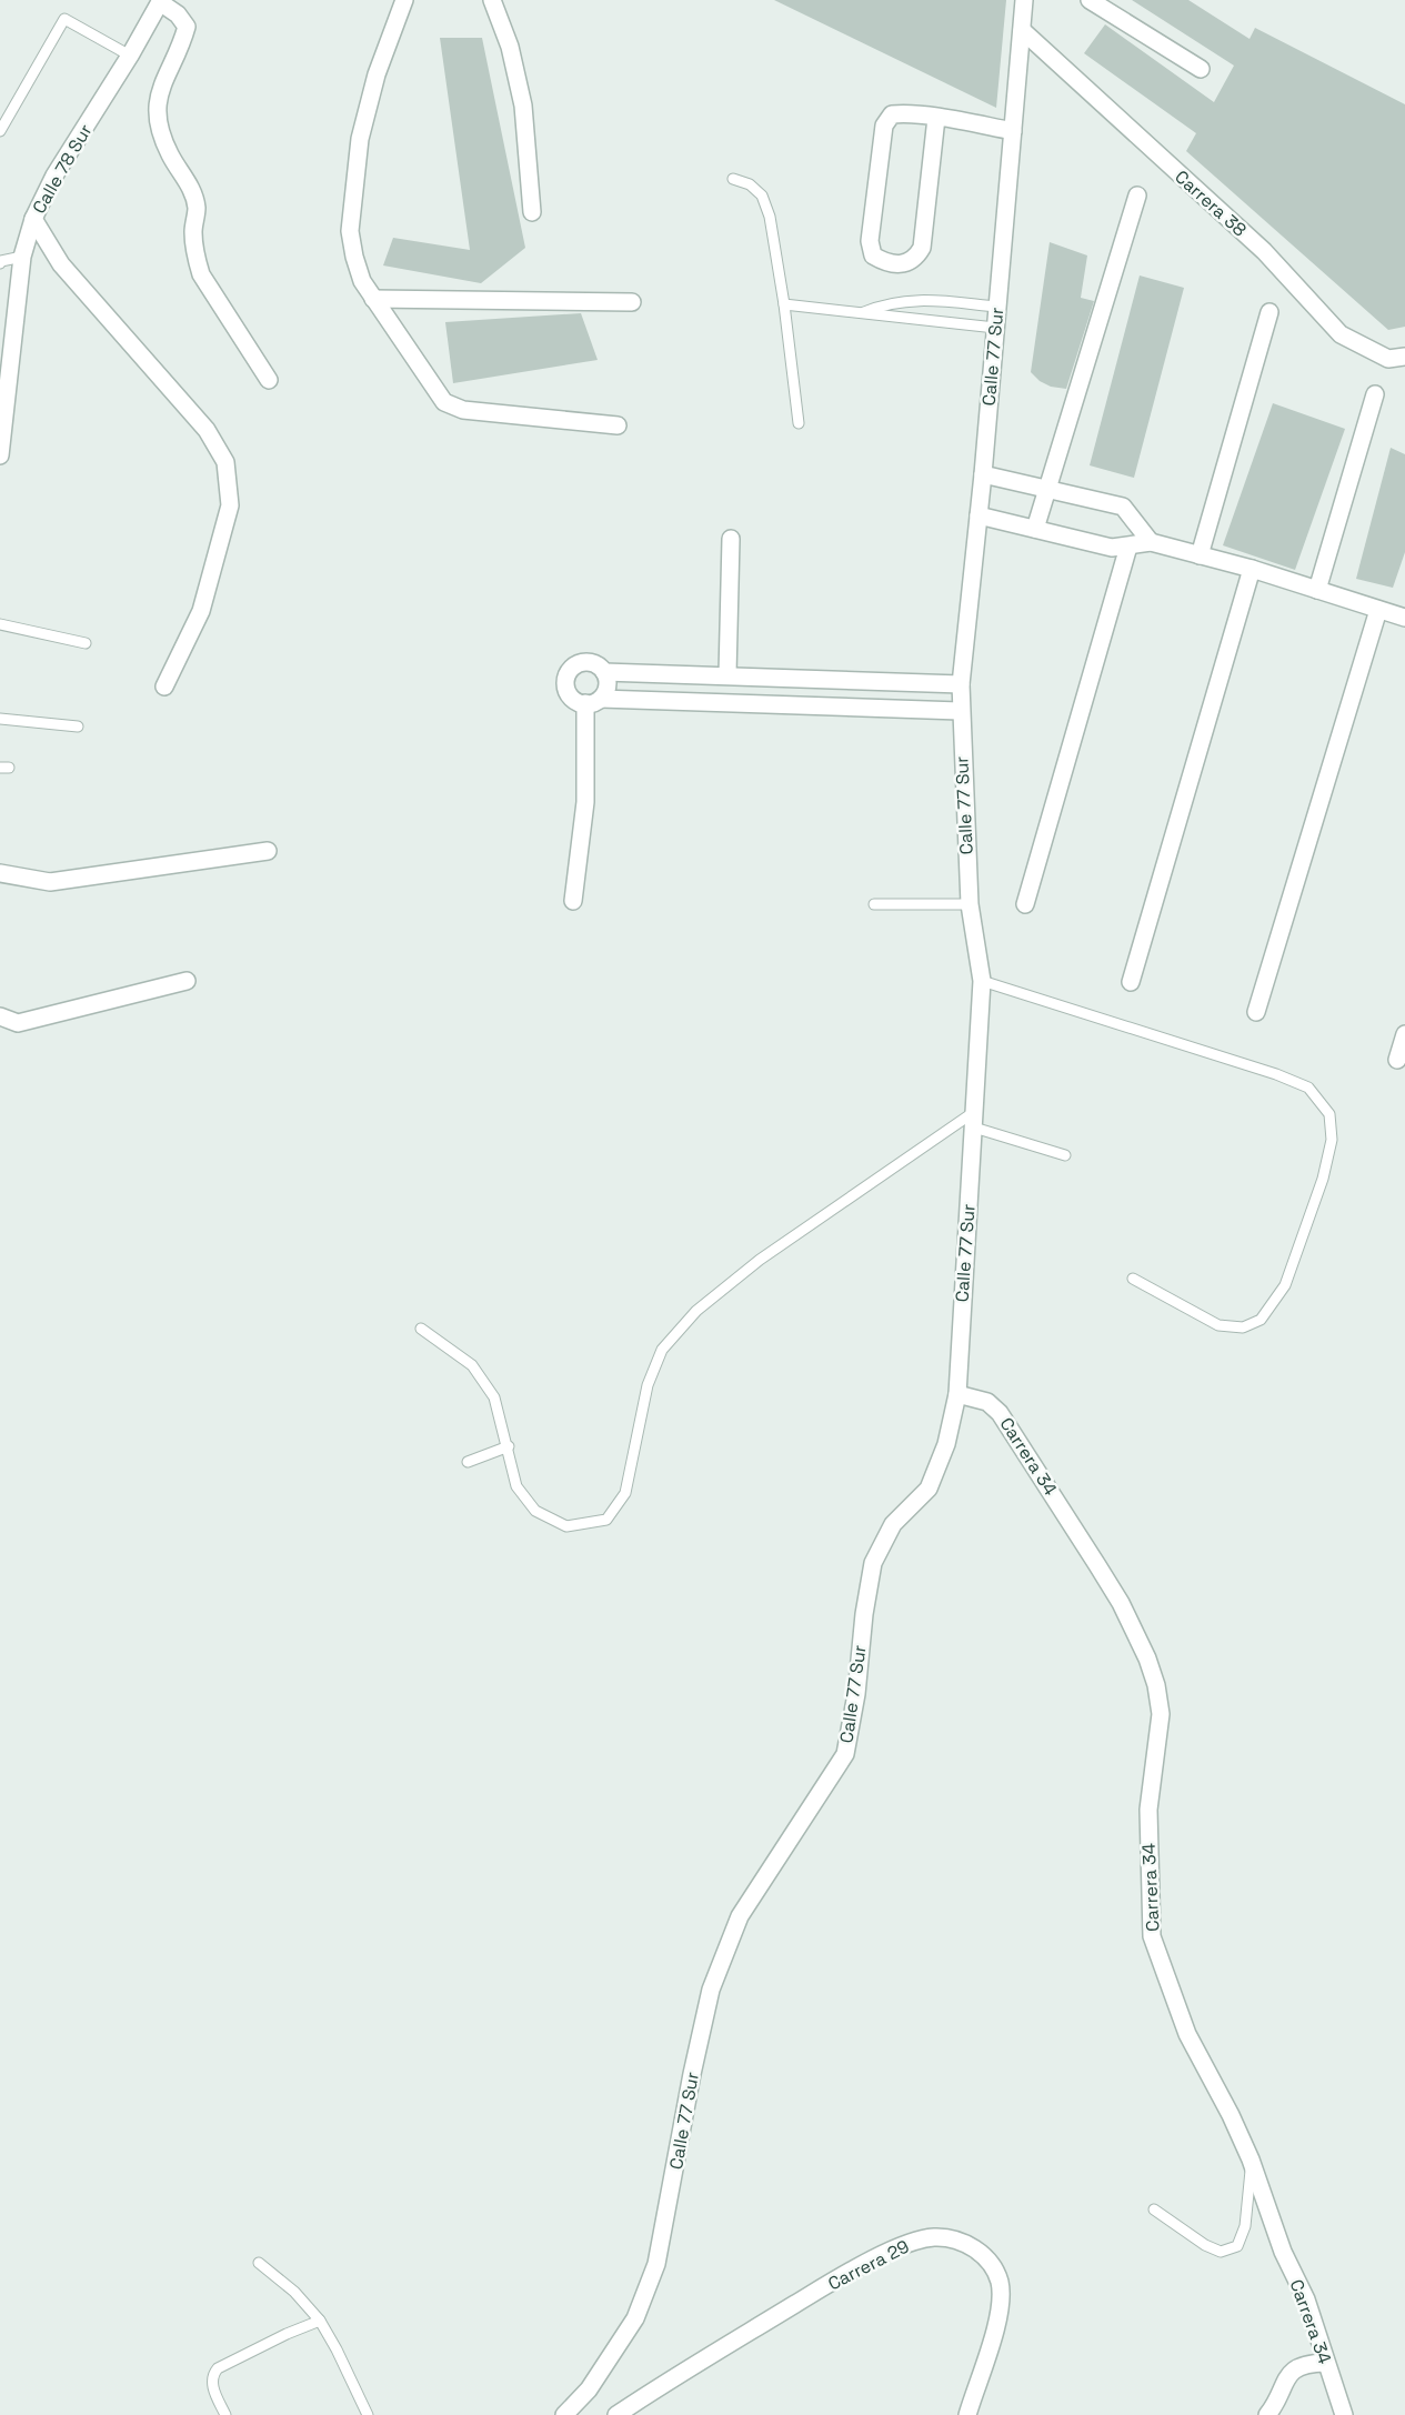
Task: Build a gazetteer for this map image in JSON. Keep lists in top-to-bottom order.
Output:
{
  "streets": {
    "street": [
      "Calle 78 Sur",
      "Carrera 38",
      "Calle 77 Sur",
      "Carrera 34",
      "Carrera 29"
    ]
  },
  "crossings": [
    ["Carrera 38", "Calle 77 Sur"],
    ["Calle 77 Sur", "Carrera 34"]
  ]
}
